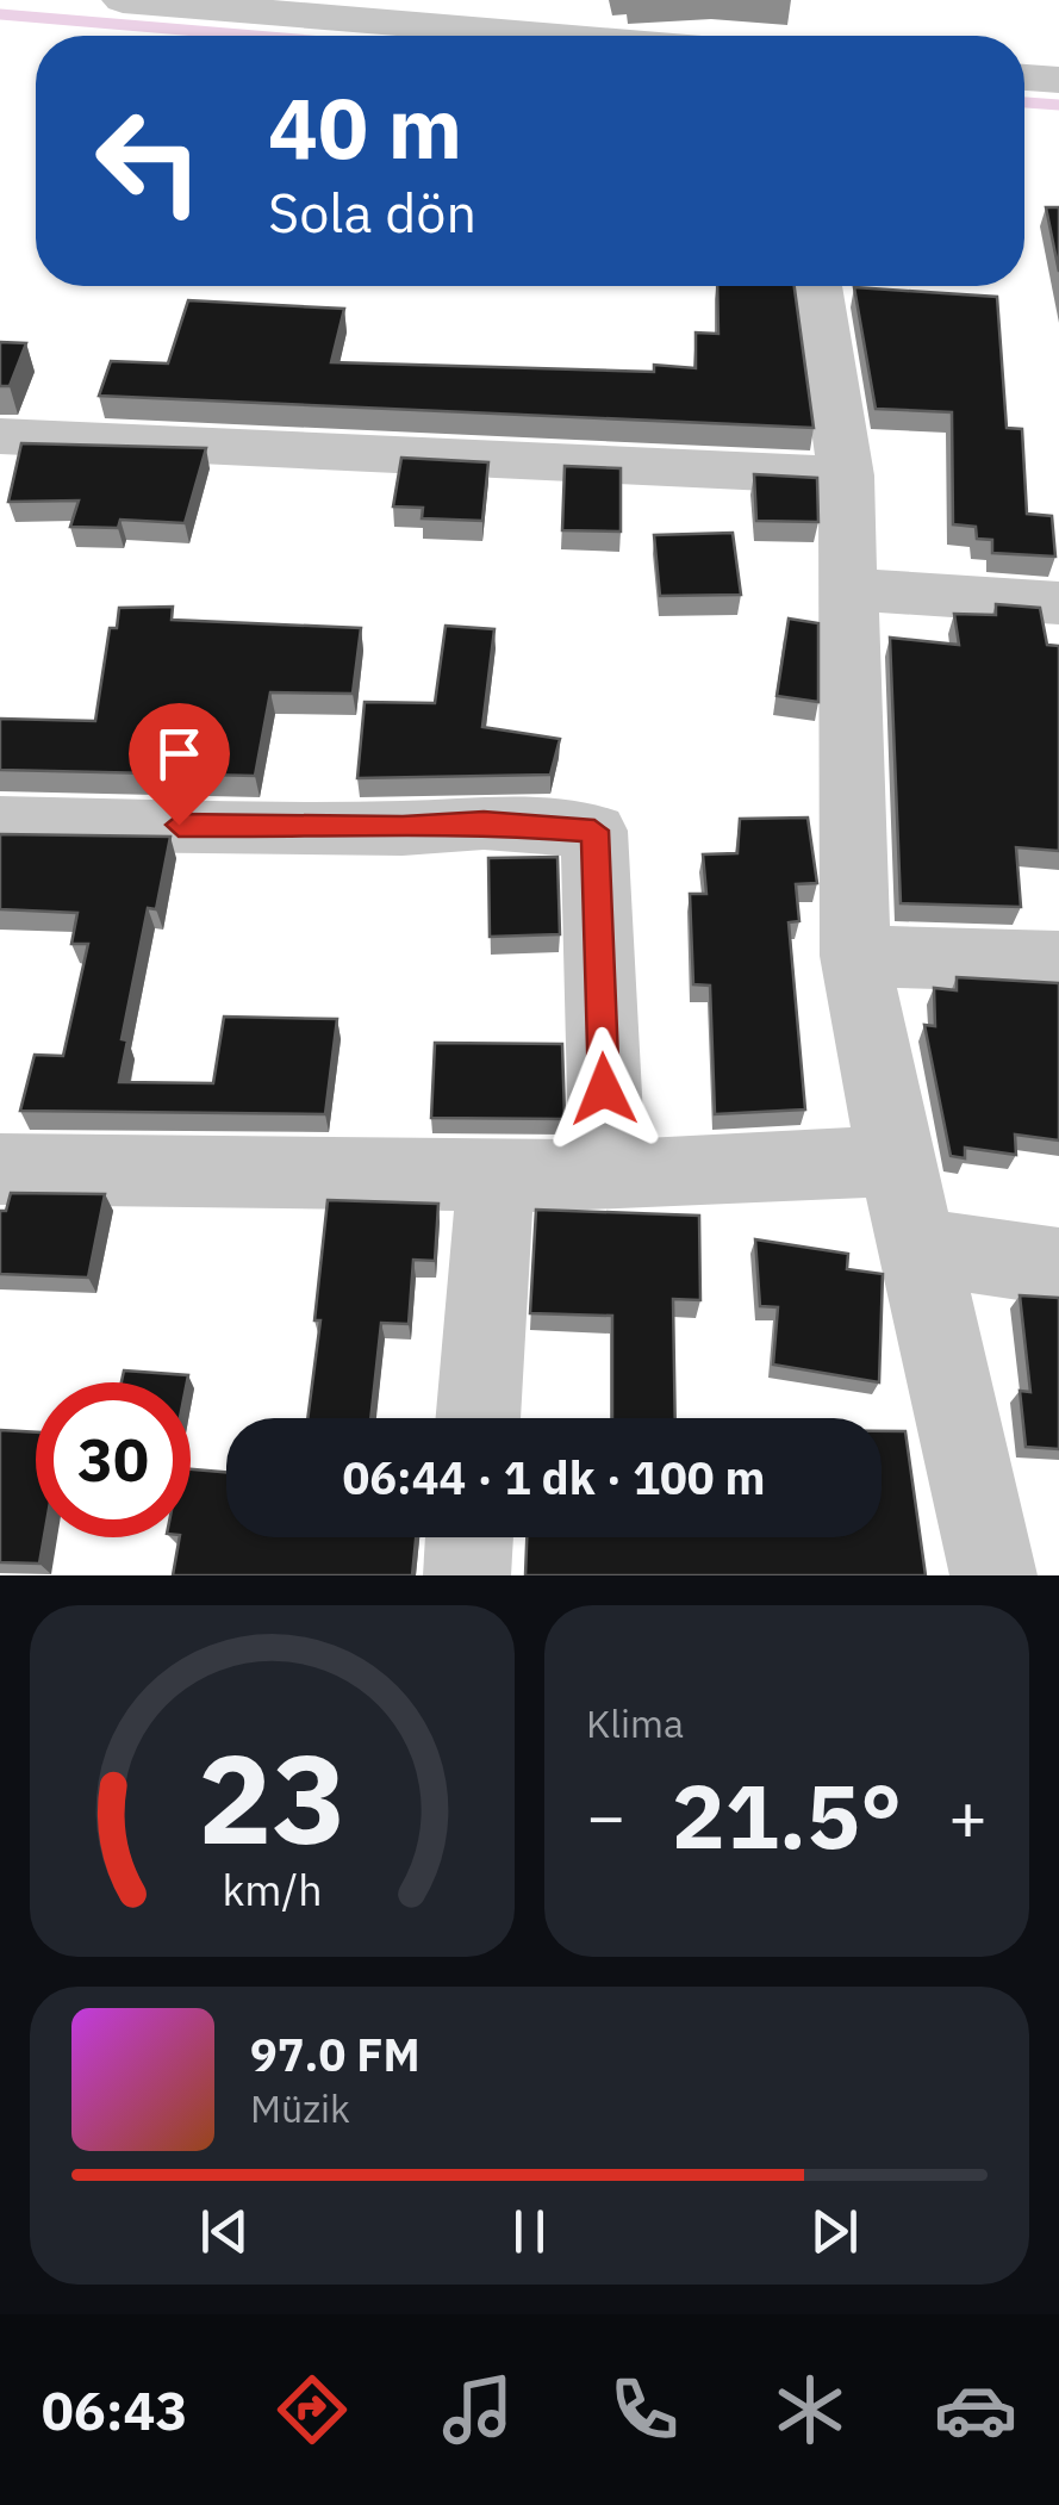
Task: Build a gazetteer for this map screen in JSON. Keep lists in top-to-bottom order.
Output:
{
  "page": {
    "turn": ["40 m", "Sola dön"],
    "limit": "30",
    "trip": "06:44 · 1 dk · 100 m",
    "tile": "Klima",
    "heat": ["−", "21.5°", "+"],
    "song": ["97.0 FM", "Müzik"],
    "tabs": "06:43",
    "gauge": ["23", "km/h"]
  }
}
